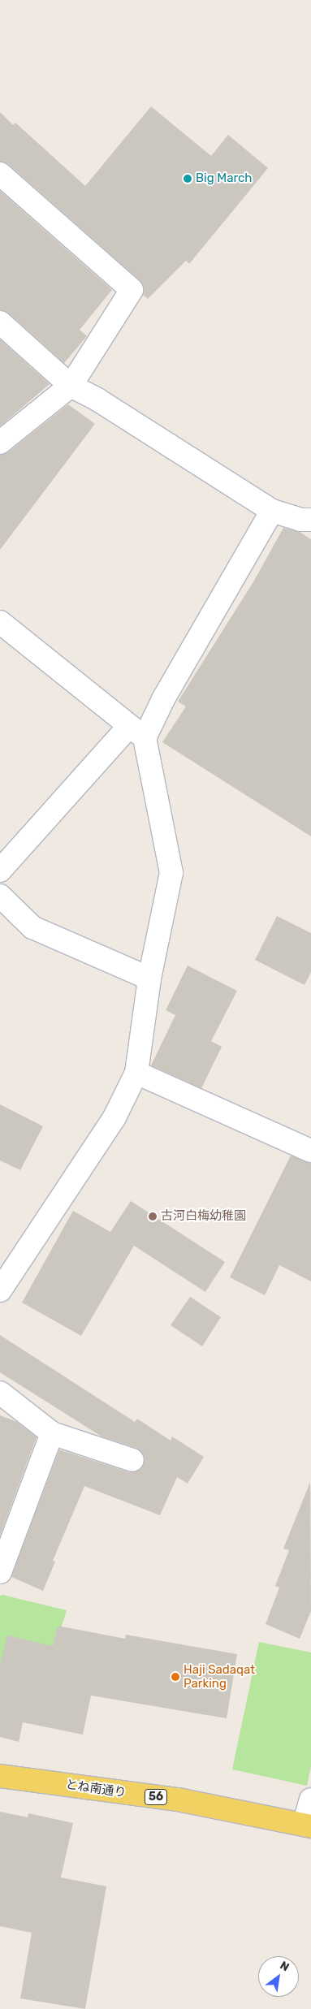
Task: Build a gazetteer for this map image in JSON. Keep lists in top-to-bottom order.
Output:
{
  "streets": {
    "main road": ["とね南通り", "56"]
  },
  "places": ["Big March", "古河白梅幼稚園", "Haji Sadaqat Parking"],
  "north": "top right"
}
